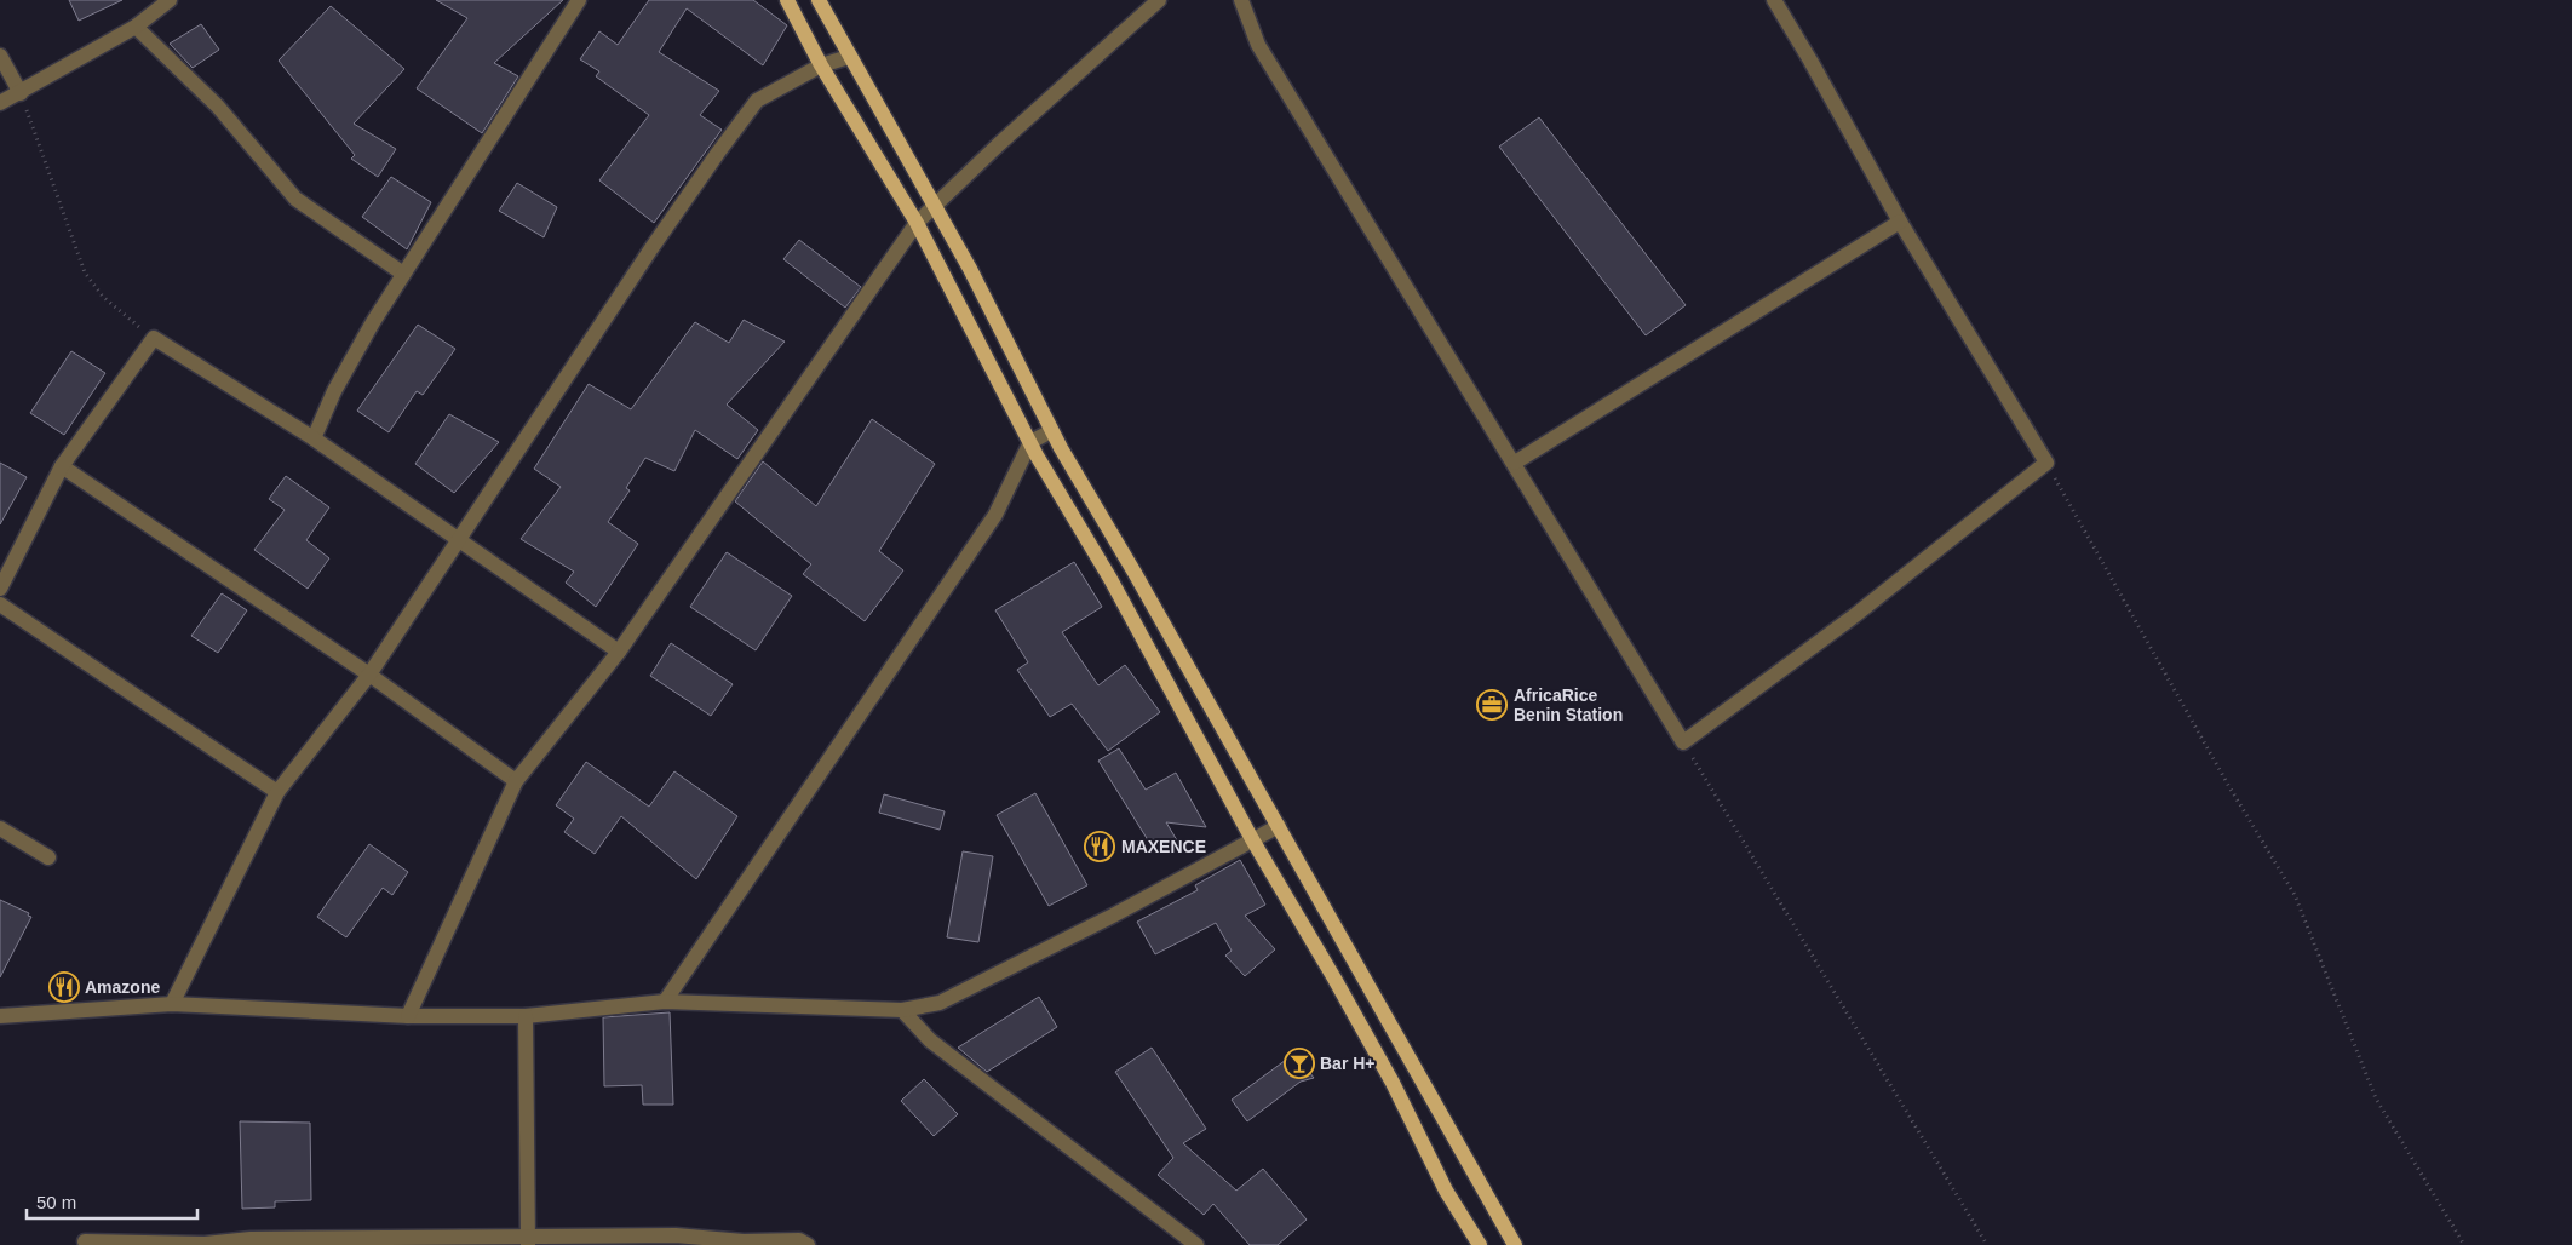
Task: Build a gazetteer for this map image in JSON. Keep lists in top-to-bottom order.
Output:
{
  "places": {
    "office": ["AfricaRice Benin Station"],
    "restaurant": ["MAXENCE", "Amazone"],
    "bar": ["Bar H+"]
  },
  "scale_bar": "50 m"
}
